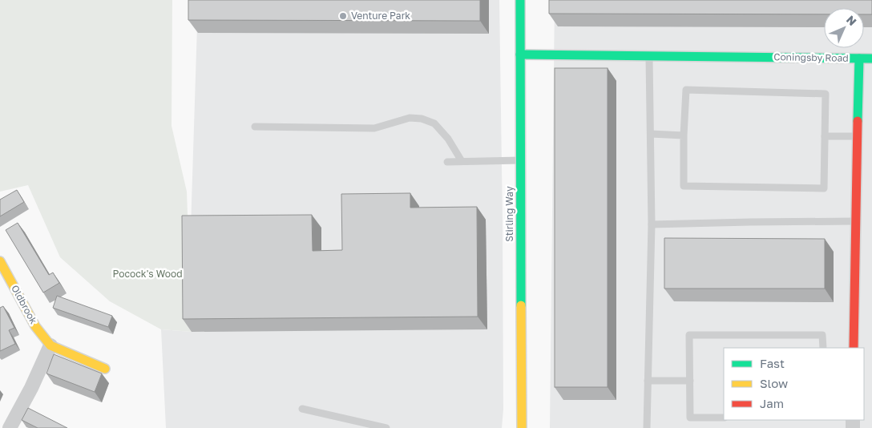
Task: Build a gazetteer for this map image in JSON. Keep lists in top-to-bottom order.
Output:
{
  "streets": {
    "street": ["Coningsby Road", "Stirling Way", "Oldbrook"]
  },
  "crossings": [
    ["Coningsby Road", "Stirling Way"]
  ],
  "parks": ["Pocock's Wood"],
  "places": ["Venture Park"],
  "legend": ["Fast", "Slow", "Jam"],
  "north": "top right"
}
